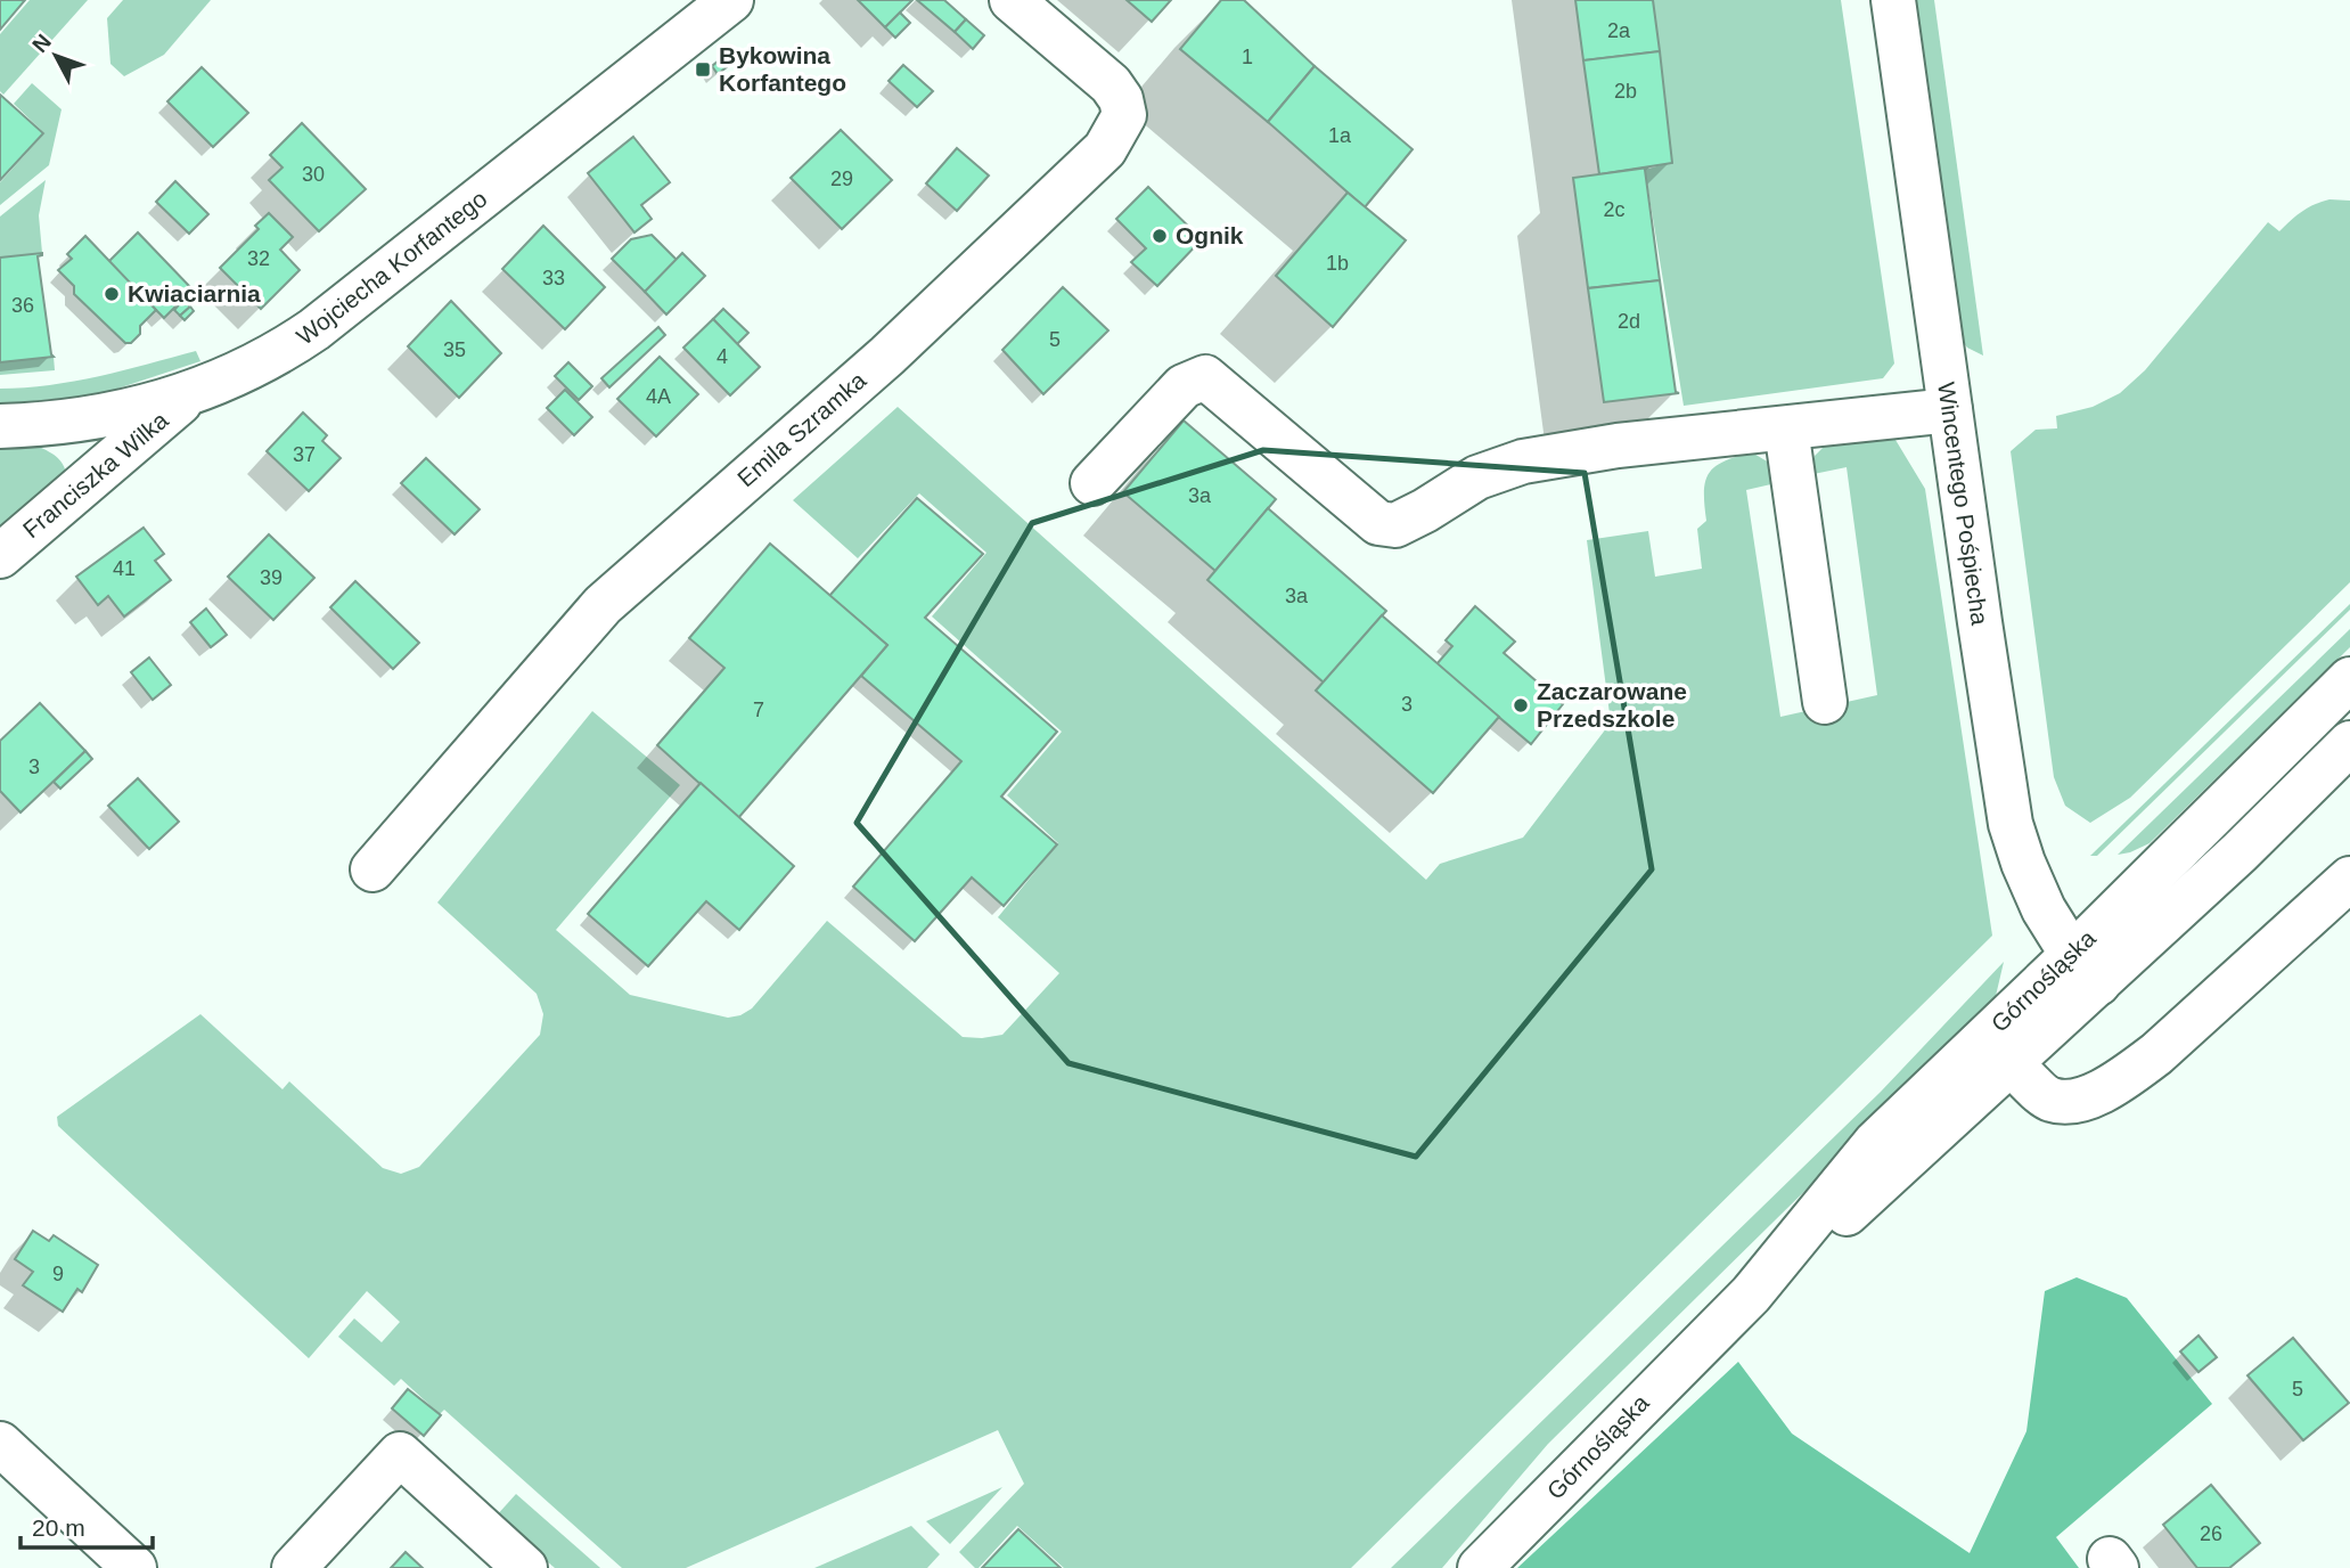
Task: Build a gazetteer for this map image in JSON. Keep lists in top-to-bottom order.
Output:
{
  "streets": {
    "street": [
      "Wojciecha Korfantego",
      "Emila Szramka",
      "Franciszka Wilka",
      "Wincentego Pośpiecha",
      "Górnośląska"
    ]
  },
  "crossings": [
    ["Wojciecha Korfantego", "Franciszka Wilka"],
    ["Wincentego Pośpiecha", "Górnośląska"]
  ],
  "places": {
    "transit": ["Bykowina Korfantego"],
    "other": ["Ognik", "Kwiaciarnia", "Zaczarowane Przedszkole"]
  },
  "house_numbers": [
    "2a",
    "1",
    "2b",
    "1a",
    "30",
    "29",
    "2c",
    "32",
    "1b",
    "33",
    "36",
    "2d",
    "5",
    "35",
    "4",
    "4A",
    "37",
    "3a",
    "41",
    "39",
    "3a",
    "3",
    "7",
    "3",
    "9",
    "5",
    "26"
  ],
  "scale_bar": "20 m",
  "north": "top left"
}
